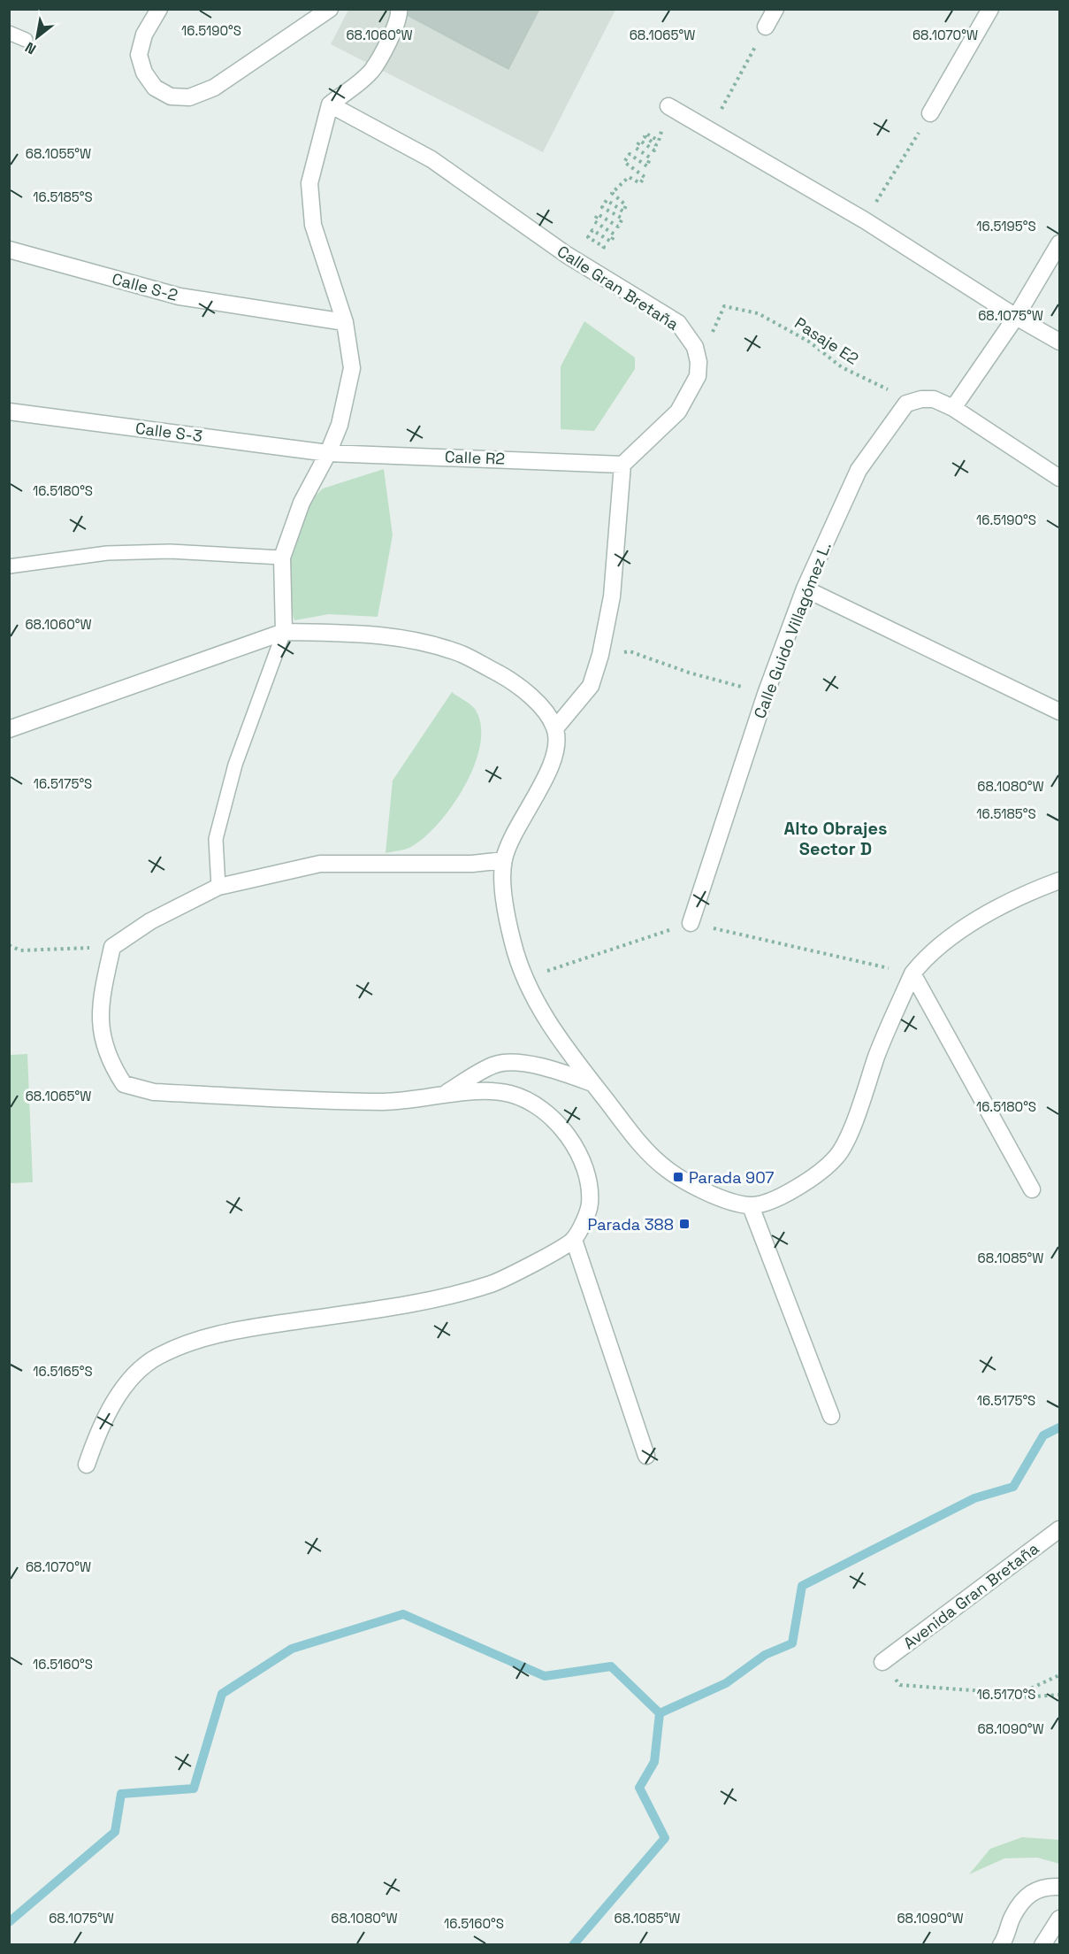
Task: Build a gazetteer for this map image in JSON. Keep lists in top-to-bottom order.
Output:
{
  "streets": {
    "street": [
      "Calle S-2",
      "Calle Gran Bretaña",
      "Calle S-3",
      "Calle R2",
      "Calle Guido Villagómez L.",
      "Avenida Gran Bretaña"
    ],
    "path": ["Pasaje E2"]
  },
  "crossings": [
    ["Calle Gran Bretaña", "Pasaje E2"],
    ["Pasaje E2", "Calle Guido Villagómez L."],
    ["Calle S-3", "Calle R2"]
  ],
  "districts": ["Alto Obrajes Sector D"],
  "places": {
    "transit": ["Parada 907", "Parada 388"]
  },
  "north": "bottom left",
  "coordinates": [
    "16.5190°S",
    "68.1060°W",
    "68.1065°W",
    "68.1070°W",
    "68.1055°W",
    "16.5185°S",
    "16.5195°S",
    "68.1075°W",
    "16.5180°S",
    "16.5175°S",
    "68.1080°W",
    "68.1085°W",
    "16.5165°S",
    "16.5160°S",
    "16.5170°S",
    "68.1090°W"
  ]
}
